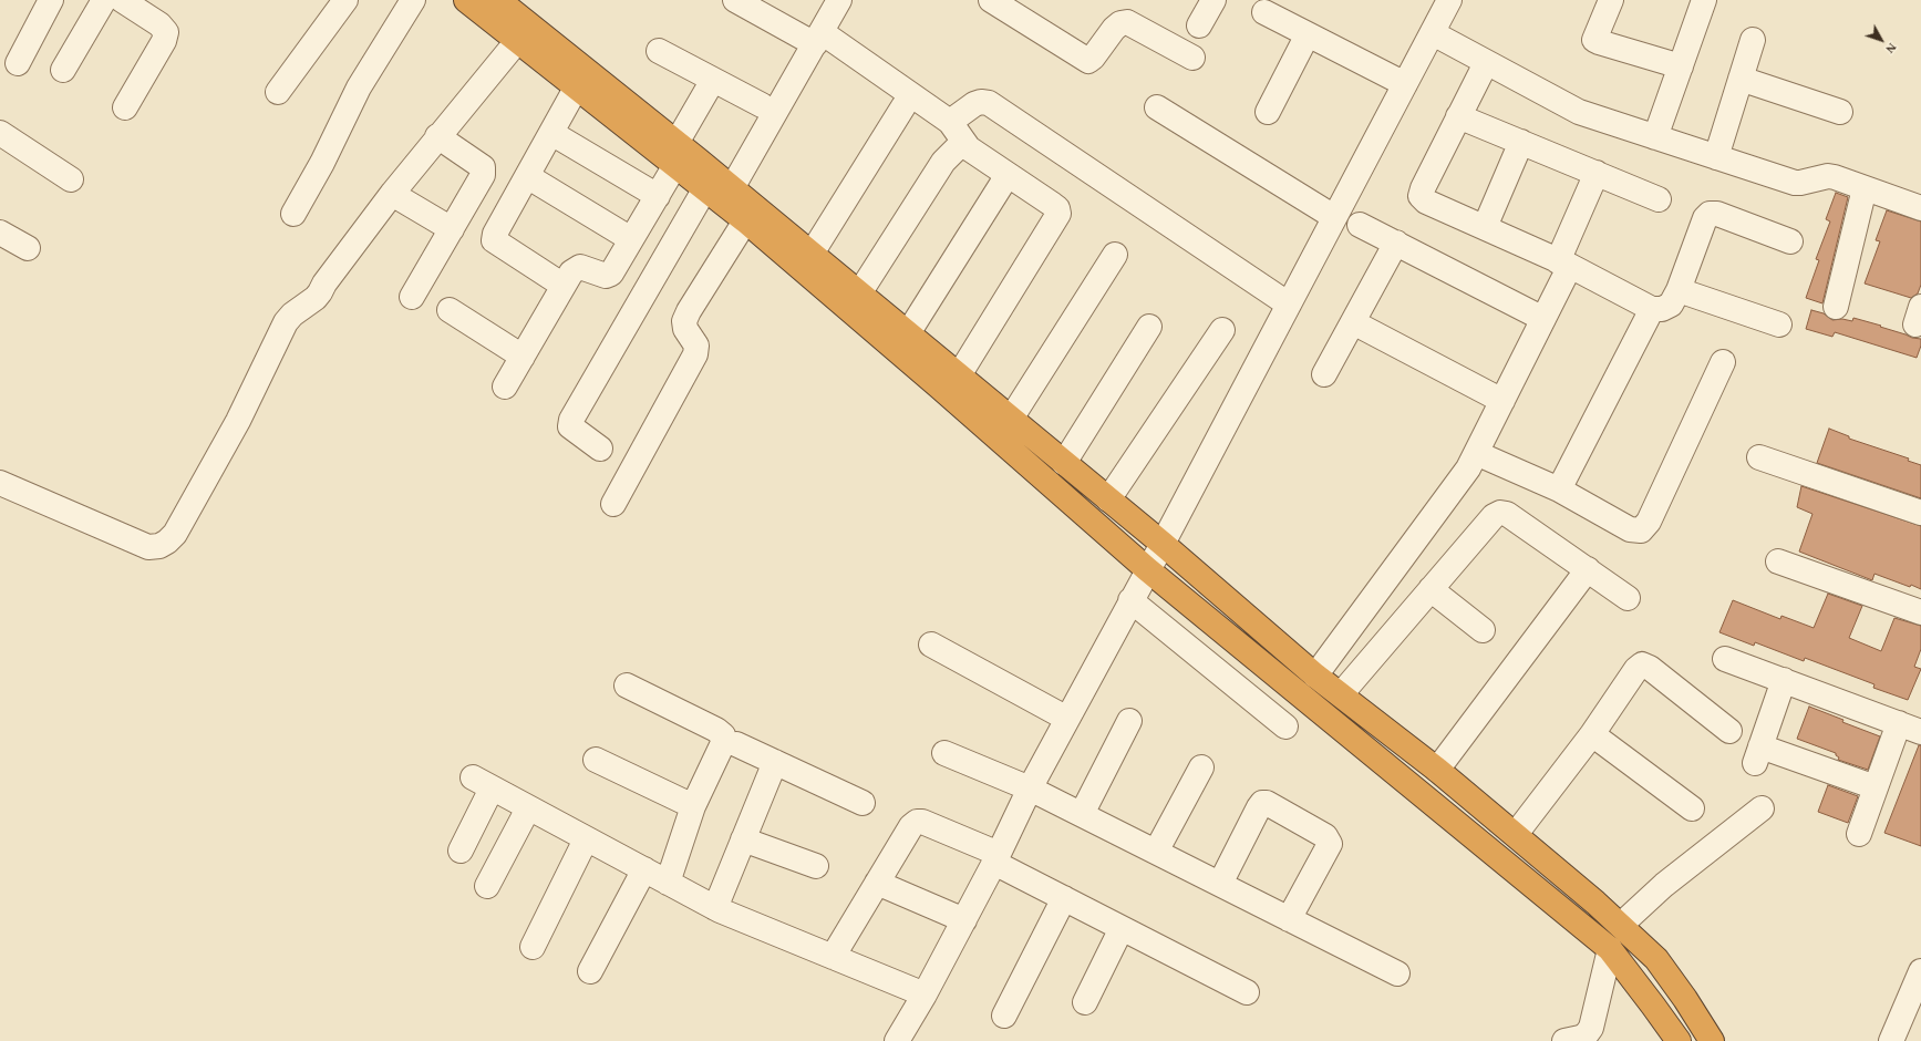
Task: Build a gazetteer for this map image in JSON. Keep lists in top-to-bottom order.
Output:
{
  "north": "bottom right"
}
